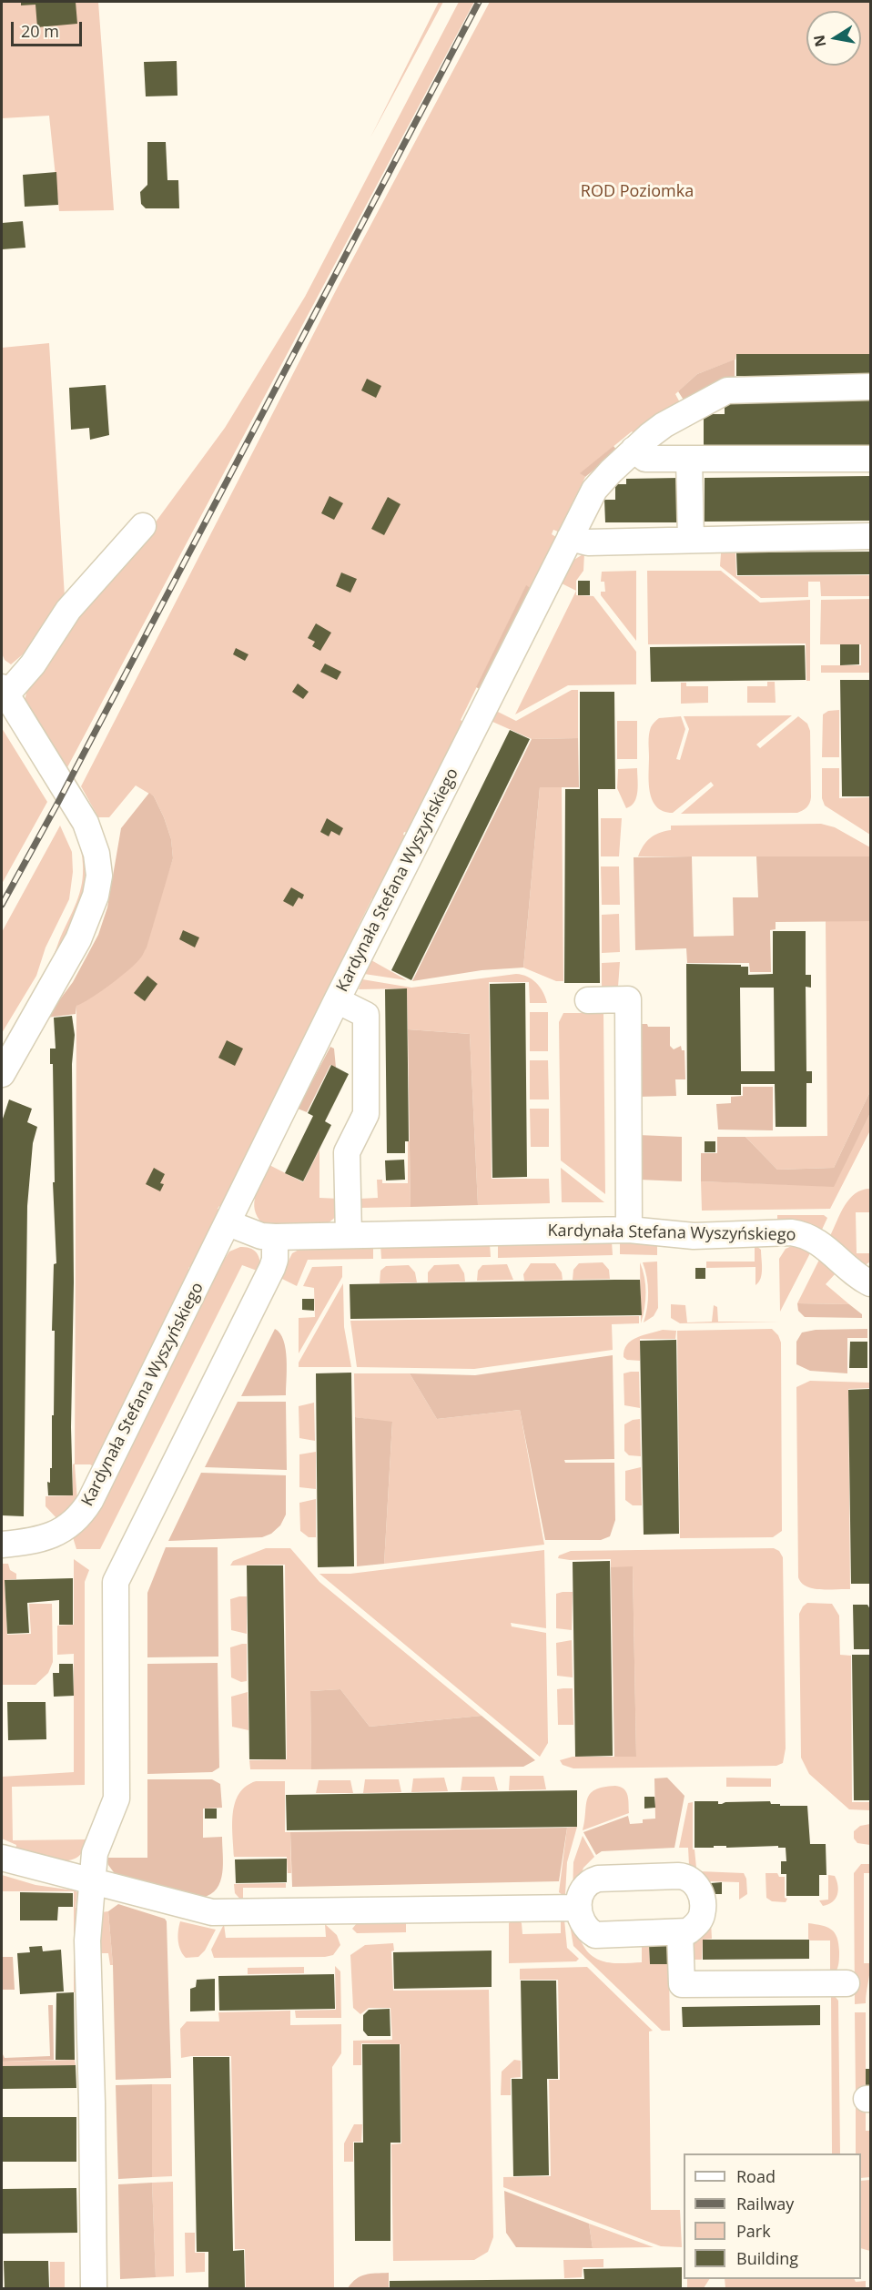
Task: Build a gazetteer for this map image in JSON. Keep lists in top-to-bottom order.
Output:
{
  "streets": {
    "street": ["Kardynała Stefana Wyszyńskiego"]
  },
  "parks": ["ROD Poziomka"],
  "legend": [
    "Road",
    "Railway",
    "Park",
    "Building"
  ],
  "scale_bar": "20 m",
  "north": "left"
}
